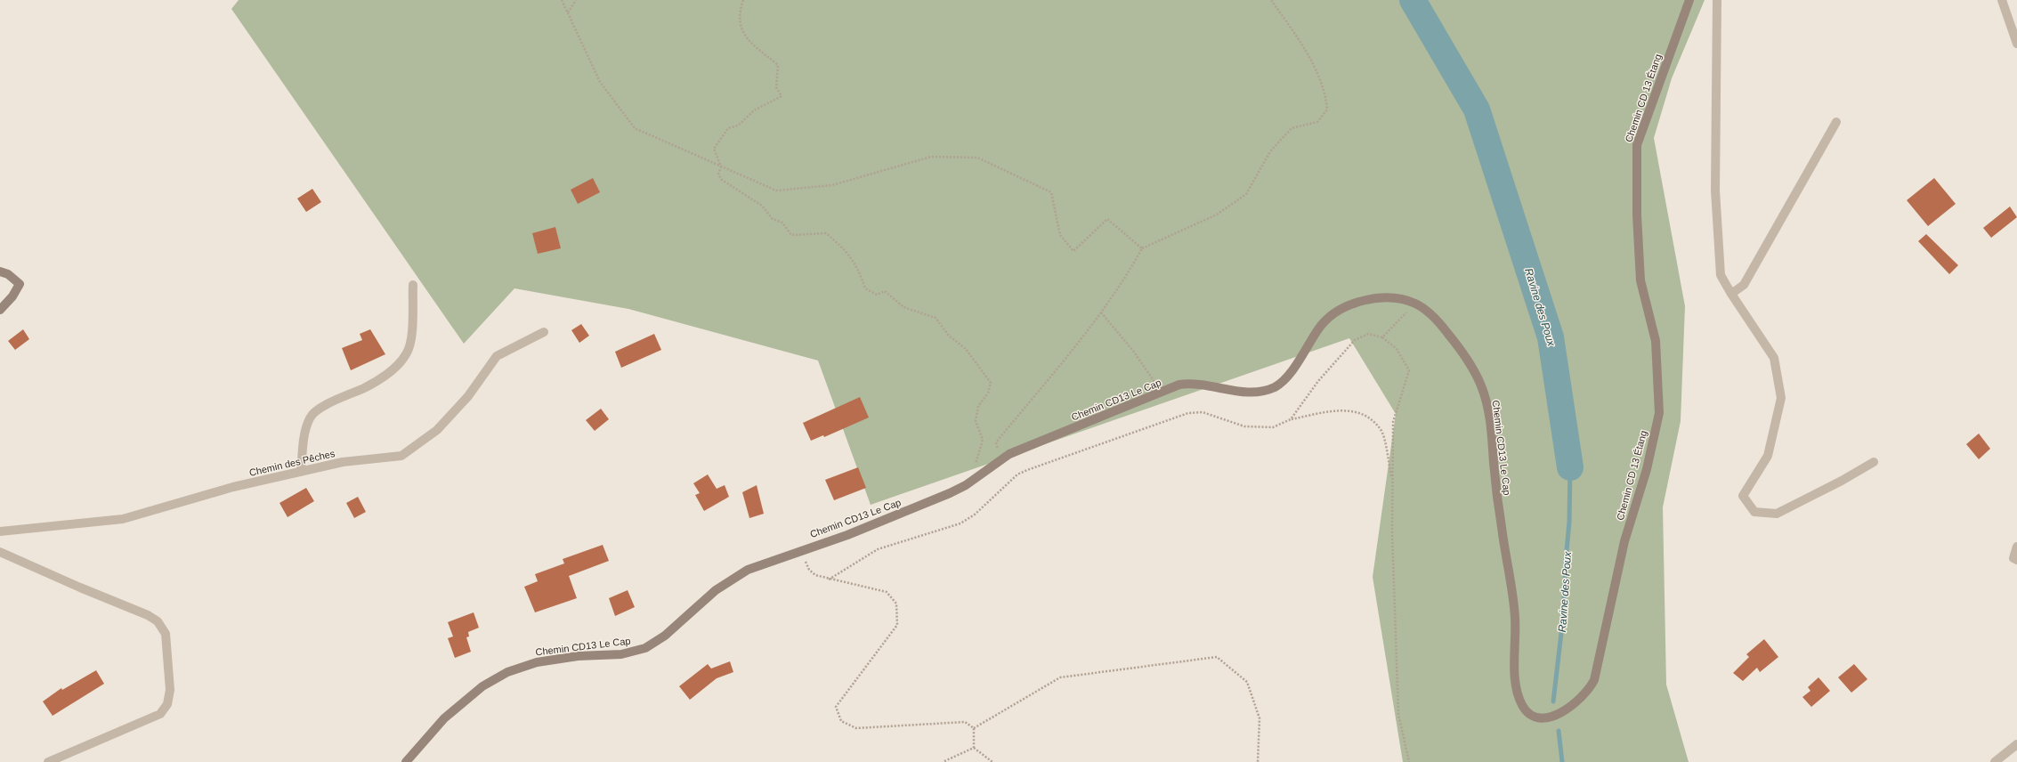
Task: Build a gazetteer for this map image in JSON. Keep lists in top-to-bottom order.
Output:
{
  "streets": {
    "main road": ["Chemin CD 13 Étang", "Chemin CD13 Le Cap"],
    "street": ["Chemin des Pêches"]
  },
  "crossings": [
    ["Chemin CD 13 Étang", "Chemin CD13 Le Cap"]
  ],
  "water": ["Ravine des Poux"]
}
